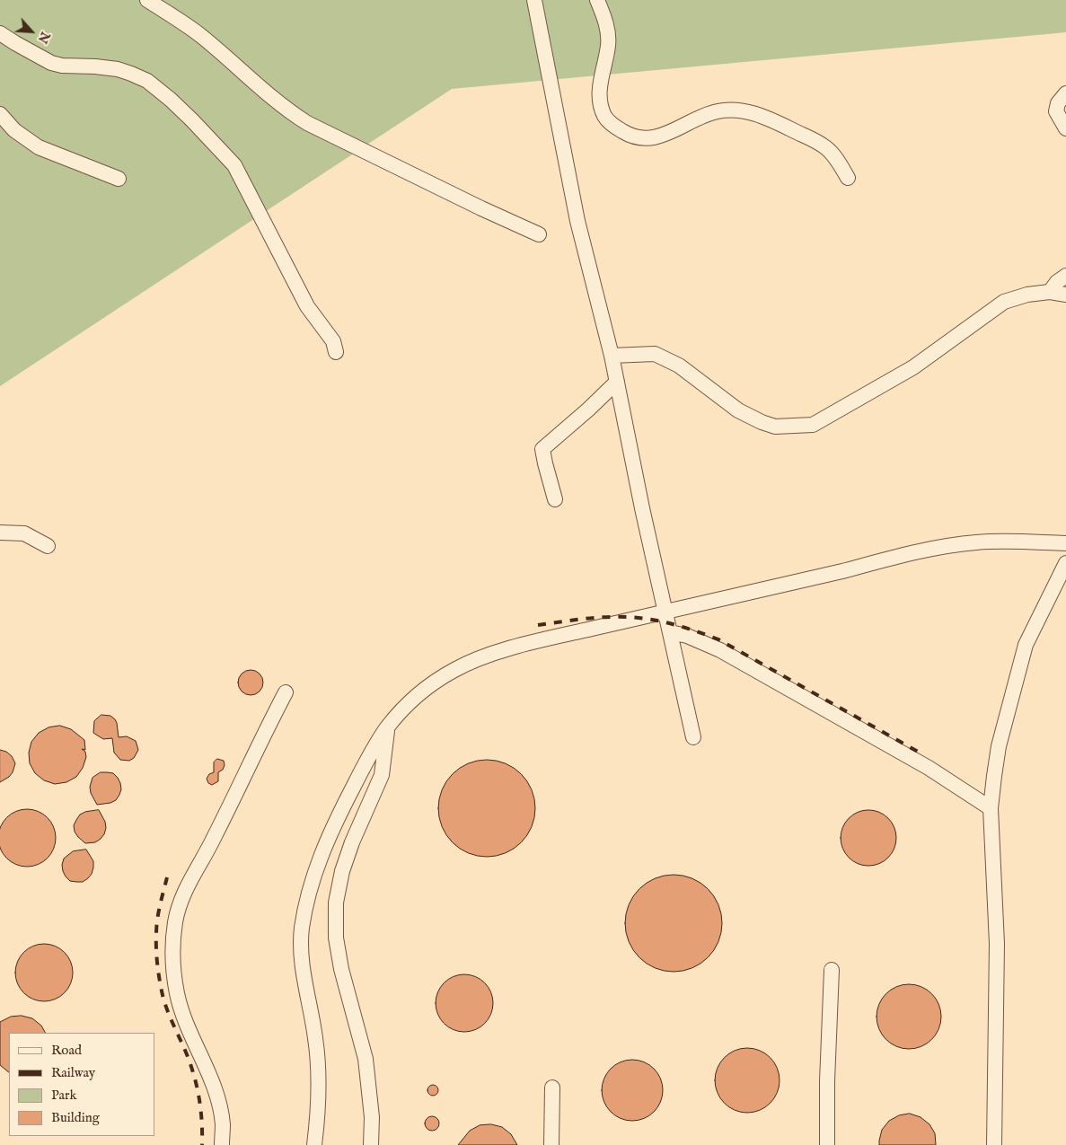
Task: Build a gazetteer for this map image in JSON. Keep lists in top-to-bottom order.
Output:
{
  "legend": [
    "Road",
    "Railway",
    "Park",
    "Building"
  ],
  "north": "bottom right"
}
